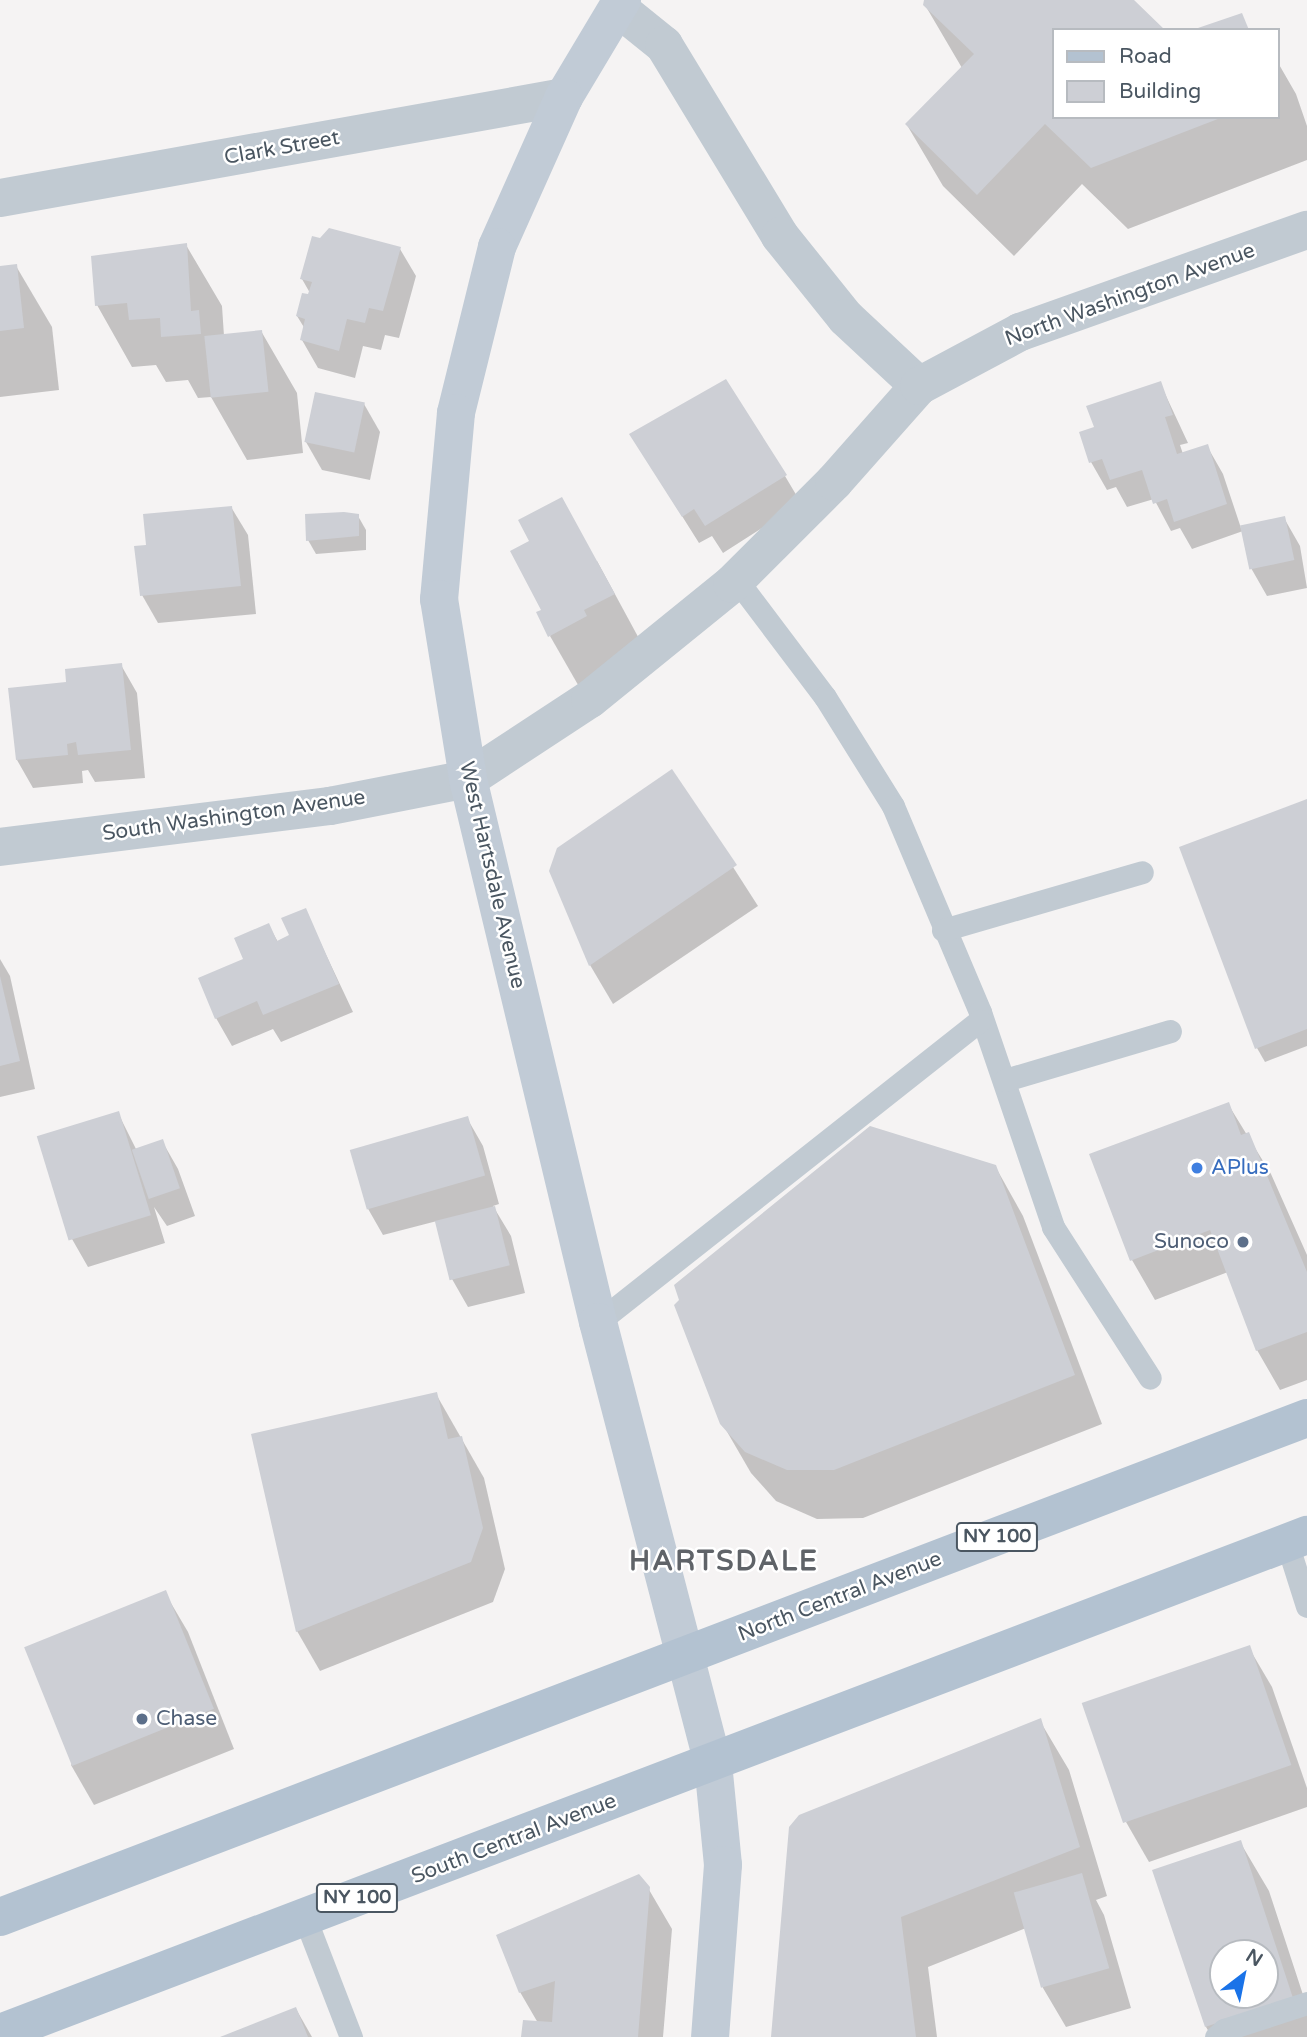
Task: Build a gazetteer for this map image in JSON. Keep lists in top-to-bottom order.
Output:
{
  "streets": {
    "main road": [
      "West Hartsdale Avenue",
      "NY 100",
      "North Central Avenue",
      "South Central Avenue"
    ],
    "street": ["Clark Street", "North Washington Avenue", "South Washington Avenue"]
  },
  "crossings": [
    ["Clark Street", "West Hartsdale Avenue"],
    ["North Washington Avenue", "South Washington Avenue"],
    ["North Washington Avenue", "West Hartsdale Avenue"],
    ["South Washington Avenue", "West Hartsdale Avenue"],
    ["West Hartsdale Avenue", "NY 100"],
    ["West Hartsdale Avenue", "North Central Avenue"],
    ["West Hartsdale Avenue", "South Central Avenue"],
    ["NY 100", "North Central Avenue"],
    ["NY 100", "South Central Avenue"]
  ],
  "districts": ["HARTSDALE"],
  "places": ["APlus", "Sunoco", "Chase"],
  "legend": ["Road", "Building"],
  "north": "top right"
}
